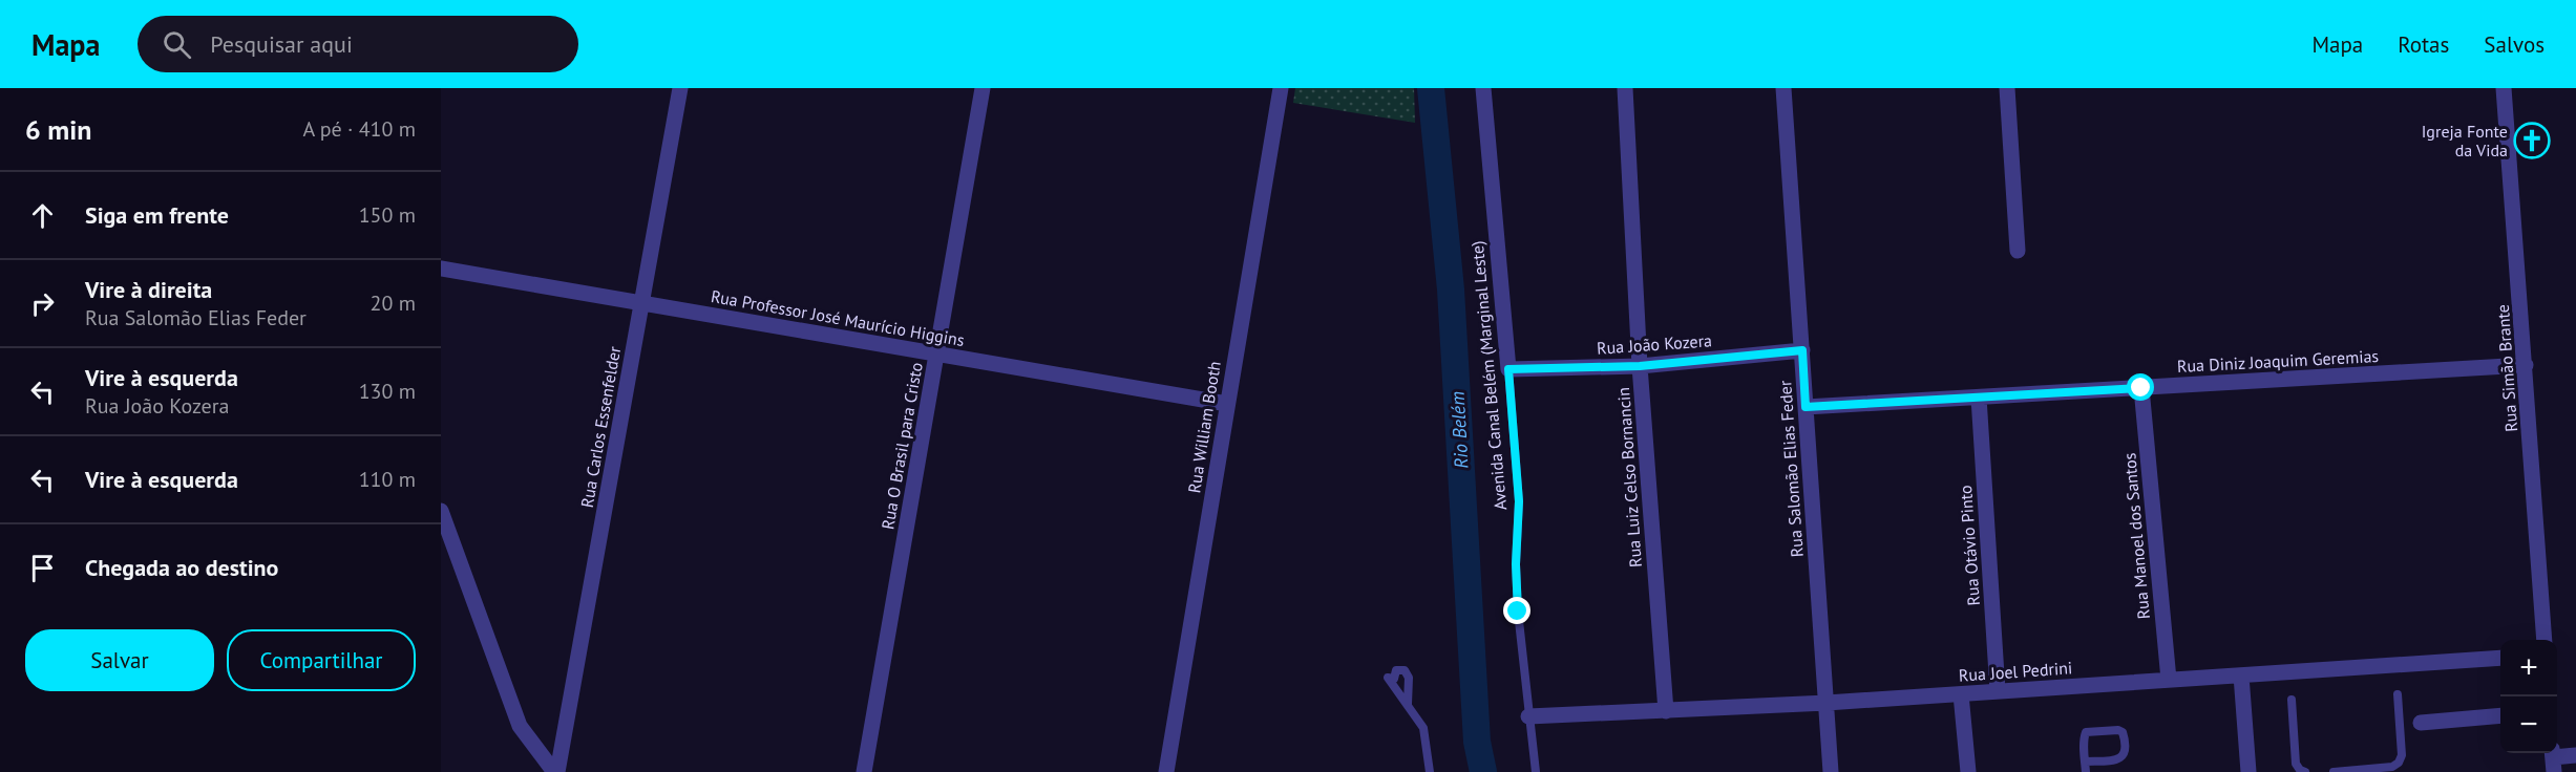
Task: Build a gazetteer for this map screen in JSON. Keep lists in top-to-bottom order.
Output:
{
  "streets": {
    "street": [
      "Rua Professor José Maurício Higgins",
      "Rua João Kozera",
      "Rua Diniz Joaquim Geremias",
      "Rua Simão Brante",
      "Avenida Canal Belém (Marginal Leste)",
      "Rua Carlos Essenfelder",
      "Rua William Booth",
      "Rua O Brasil para Cristo",
      "Rua Salomão Elias Feder",
      "Rua Luiz Celso Bornancin",
      "Rua Manoel dos Santos",
      "Rua Otávio Pinto",
      "Rua Joel Pedrini"
    ]
  },
  "crossings": [
    ["Rua Professor José Maurício Higgins", "Rua Carlos Essenfelder"],
    ["Rua Professor José Maurício Higgins", "Rua William Booth"],
    ["Rua Professor José Maurício Higgins", "Rua O Brasil para Cristo"],
    ["Rua João Kozera", "Avenida Canal Belém (Marginal Leste)"],
    ["Rua João Kozera", "Rua Salomão Elias Feder"],
    ["Rua João Kozera", "Rua Luiz Celso Bornancin"],
    ["Rua Diniz Joaquim Geremias", "Rua Simão Brante"],
    ["Rua Diniz Joaquim Geremias", "Rua Salomão Elias Feder"],
    ["Rua Diniz Joaquim Geremias", "Rua Manoel dos Santos"],
    ["Rua Diniz Joaquim Geremias", "Rua Otávio Pinto"],
    ["Avenida Canal Belém (Marginal Leste)", "Rua Joel Pedrini"],
    ["Rua Salomão Elias Feder", "Rua Joel Pedrini"],
    ["Rua Luiz Celso Bornancin", "Rua Joel Pedrini"],
    ["Rua Manoel dos Santos", "Rua Joel Pedrini"],
    ["Rua Otávio Pinto", "Rua Joel Pedrini"]
  ],
  "water": ["Rio Belém"],
  "places": {
    "church": ["Igreja Fonte da Vida"]
  },
  "page": {
    "header": "Mapa",
    "search": "Pesquisar aqui",
    "nav": ["Mapa", "Rotas", "Salvos"],
    "heading": ["6 min", "A pé · 410 m"],
    "list": [
      ["Siga em frente", "150 m"],
      ["Vire à direita", "Rua Salomão Elias Feder", "20 m"],
      ["Vire à esquerda", "Rua João Kozera", "130 m"],
      ["Vire à esquerda", "110 m"],
      "Chegada ao destino"
    ],
    "buttons": ["Salvar", "Compartilhar"],
    "map_buttons": ["+", "−"]
  }
}
